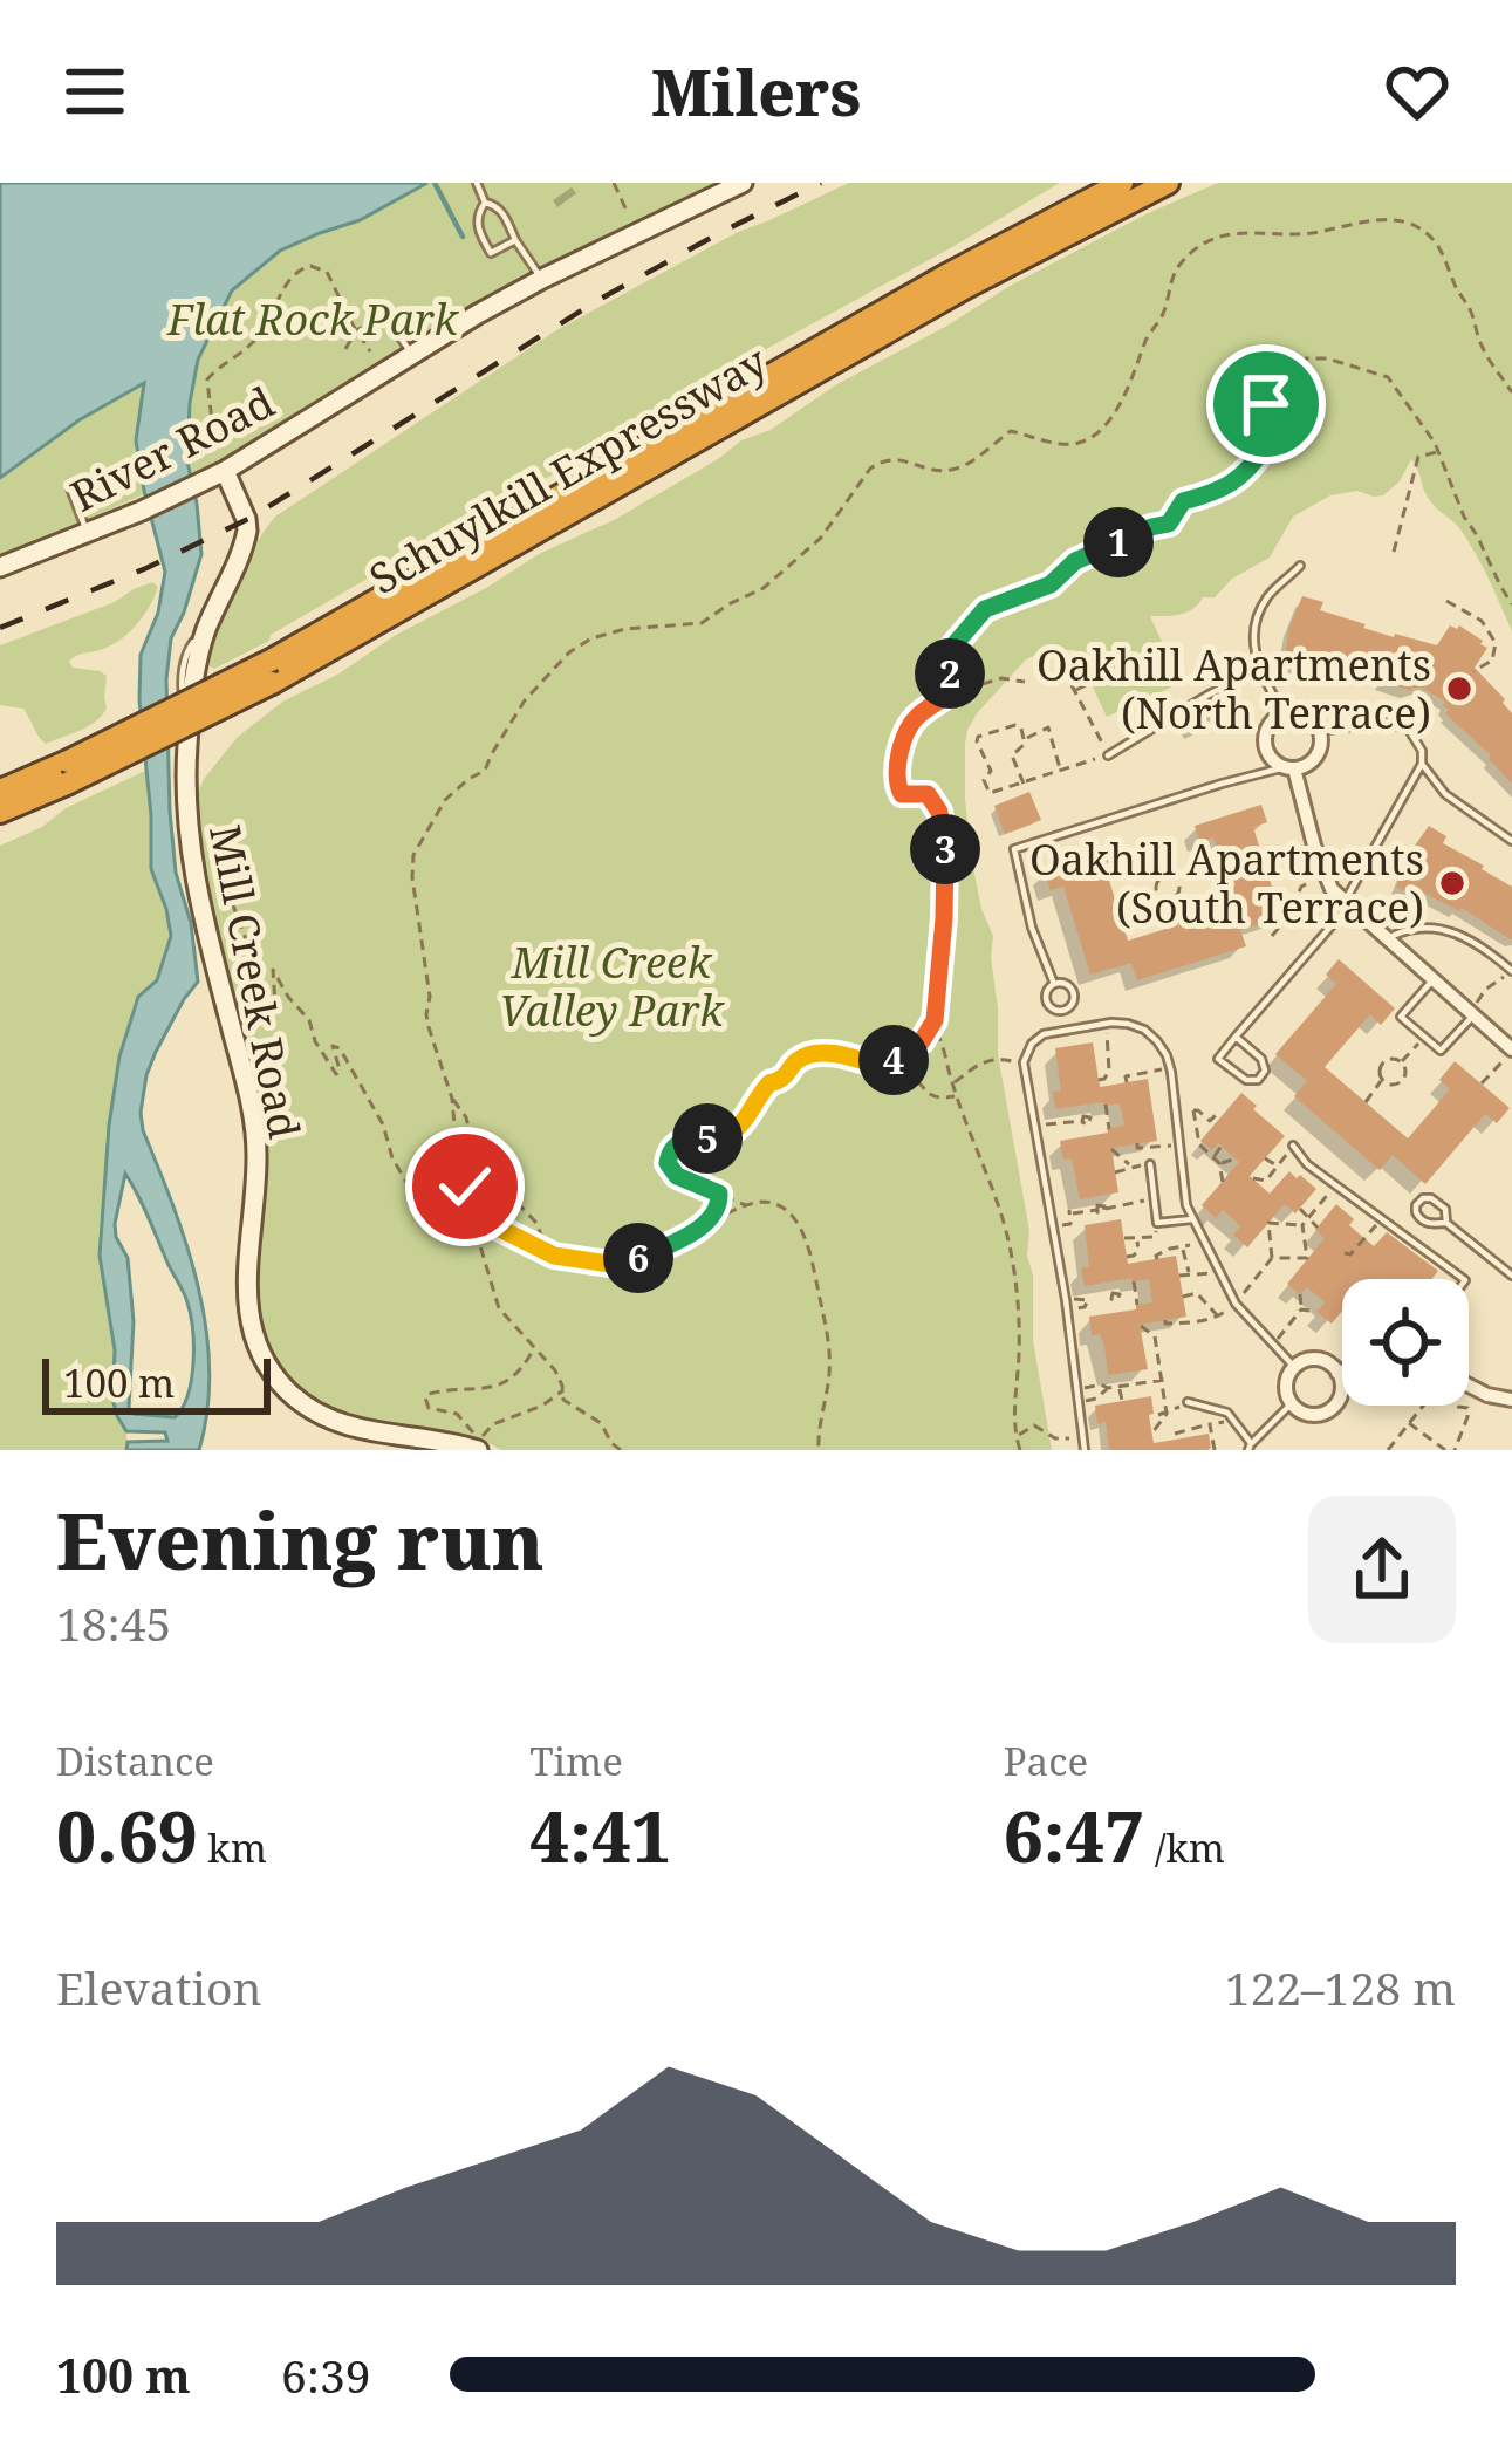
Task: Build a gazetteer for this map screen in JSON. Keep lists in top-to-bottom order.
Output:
{
  "streets": {
    "highway": ["Schuylkill Expressway"],
    "street": ["River Road", "Mill Creek Road"]
  },
  "crossings": [
    ["River Road", "Mill Creek Road"]
  ],
  "parks": ["Flat Rock Park", "Mill Creek Valley Park"],
  "places": ["Oakhill Apartments (North Terrace)", "Oakhill Apartments (South Terrace)"],
  "scale_bar": "100 m",
  "page": {
    "header": "Milers",
    "pins": [
      "1",
      "2",
      "3",
      "4",
      "5",
      "6"
    ],
    "scale": "100 m",
    "heading": ["Evening run", "18:45"],
    "stats": [
      ["Distance", "0.69 km"],
      ["Time", "4:41"],
      ["Pace", "6:47 /km"]
    ],
    "chart": ["Elevation", "122–128 m"],
    "list": [
      {
        "name": "100 m",
        "note": "6:39"
      }
    ]
  }
}
